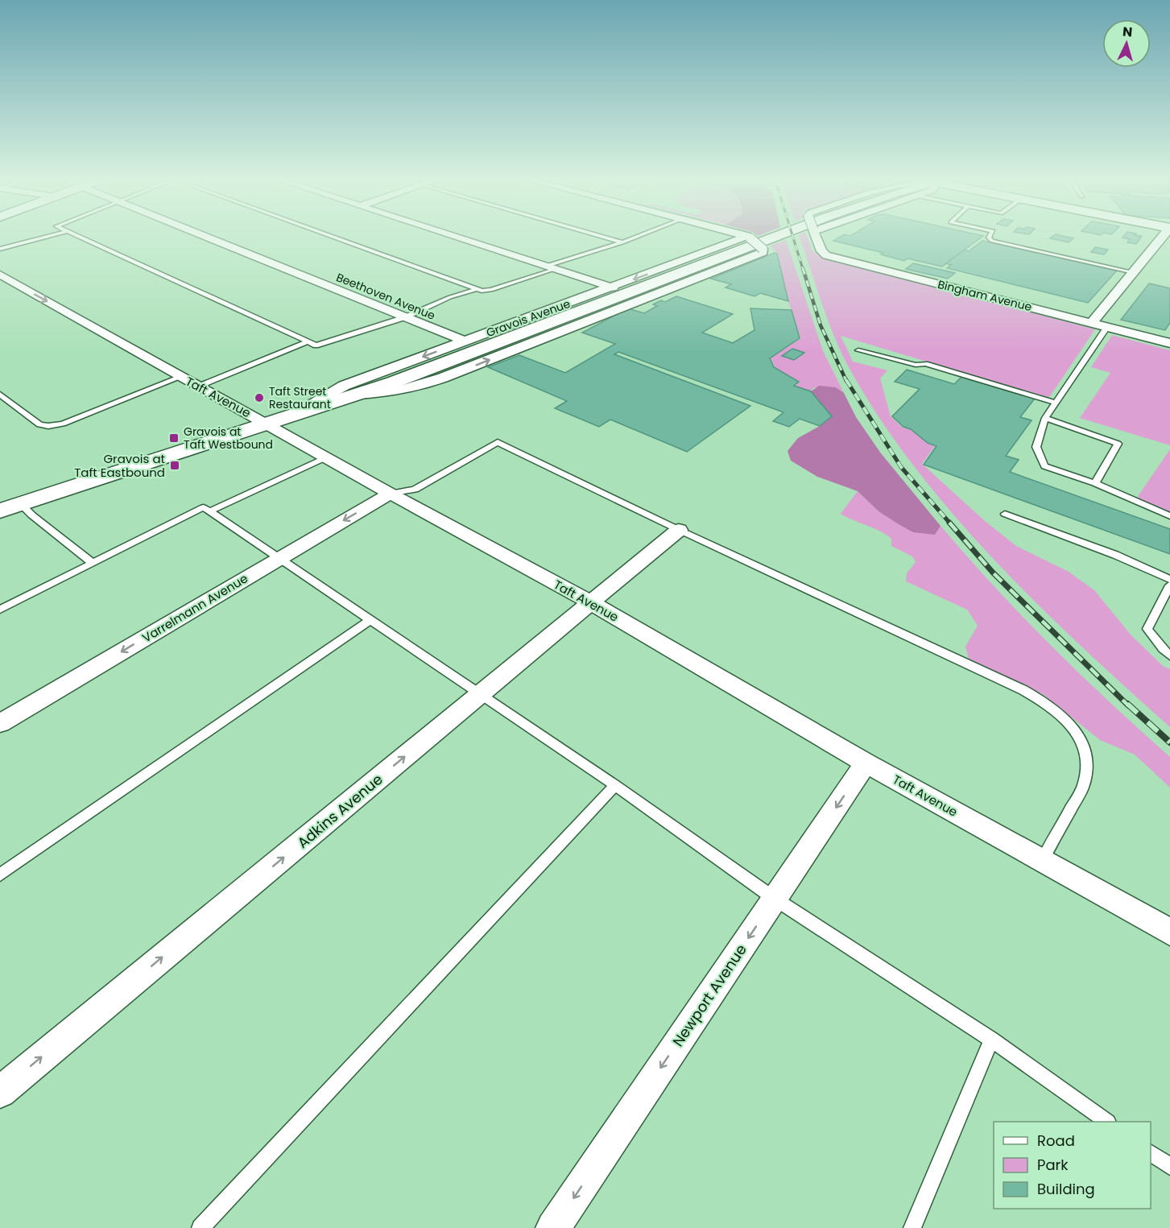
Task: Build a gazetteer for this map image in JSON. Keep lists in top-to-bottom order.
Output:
{
  "streets": {
    "main road": ["Gravois Avenue"],
    "street": [
      "Bingham Avenue",
      "Beethoven Avenue",
      "Taft Avenue",
      "Varrelmann Avenue",
      "Adkins Avenue",
      "Newport Avenue"
    ]
  },
  "crossings": [
    ["Beethoven Avenue", "Gravois Avenue"],
    ["Gravois Avenue", "Taft Avenue"],
    ["Taft Avenue", "Varrelmann Avenue"],
    ["Taft Avenue", "Adkins Avenue"],
    ["Taft Avenue", "Newport Avenue"]
  ],
  "one_way": ["Varrelmann Avenue", "Adkins Avenue", "Newport Avenue"],
  "places": {
    "other": ["Taft Street Restaurant"],
    "transit": ["Gravois at Taft Westbound", "Gravois at Taft Eastbound"]
  },
  "legend": ["Road", "Park", "Building"],
  "north": "top"
}
